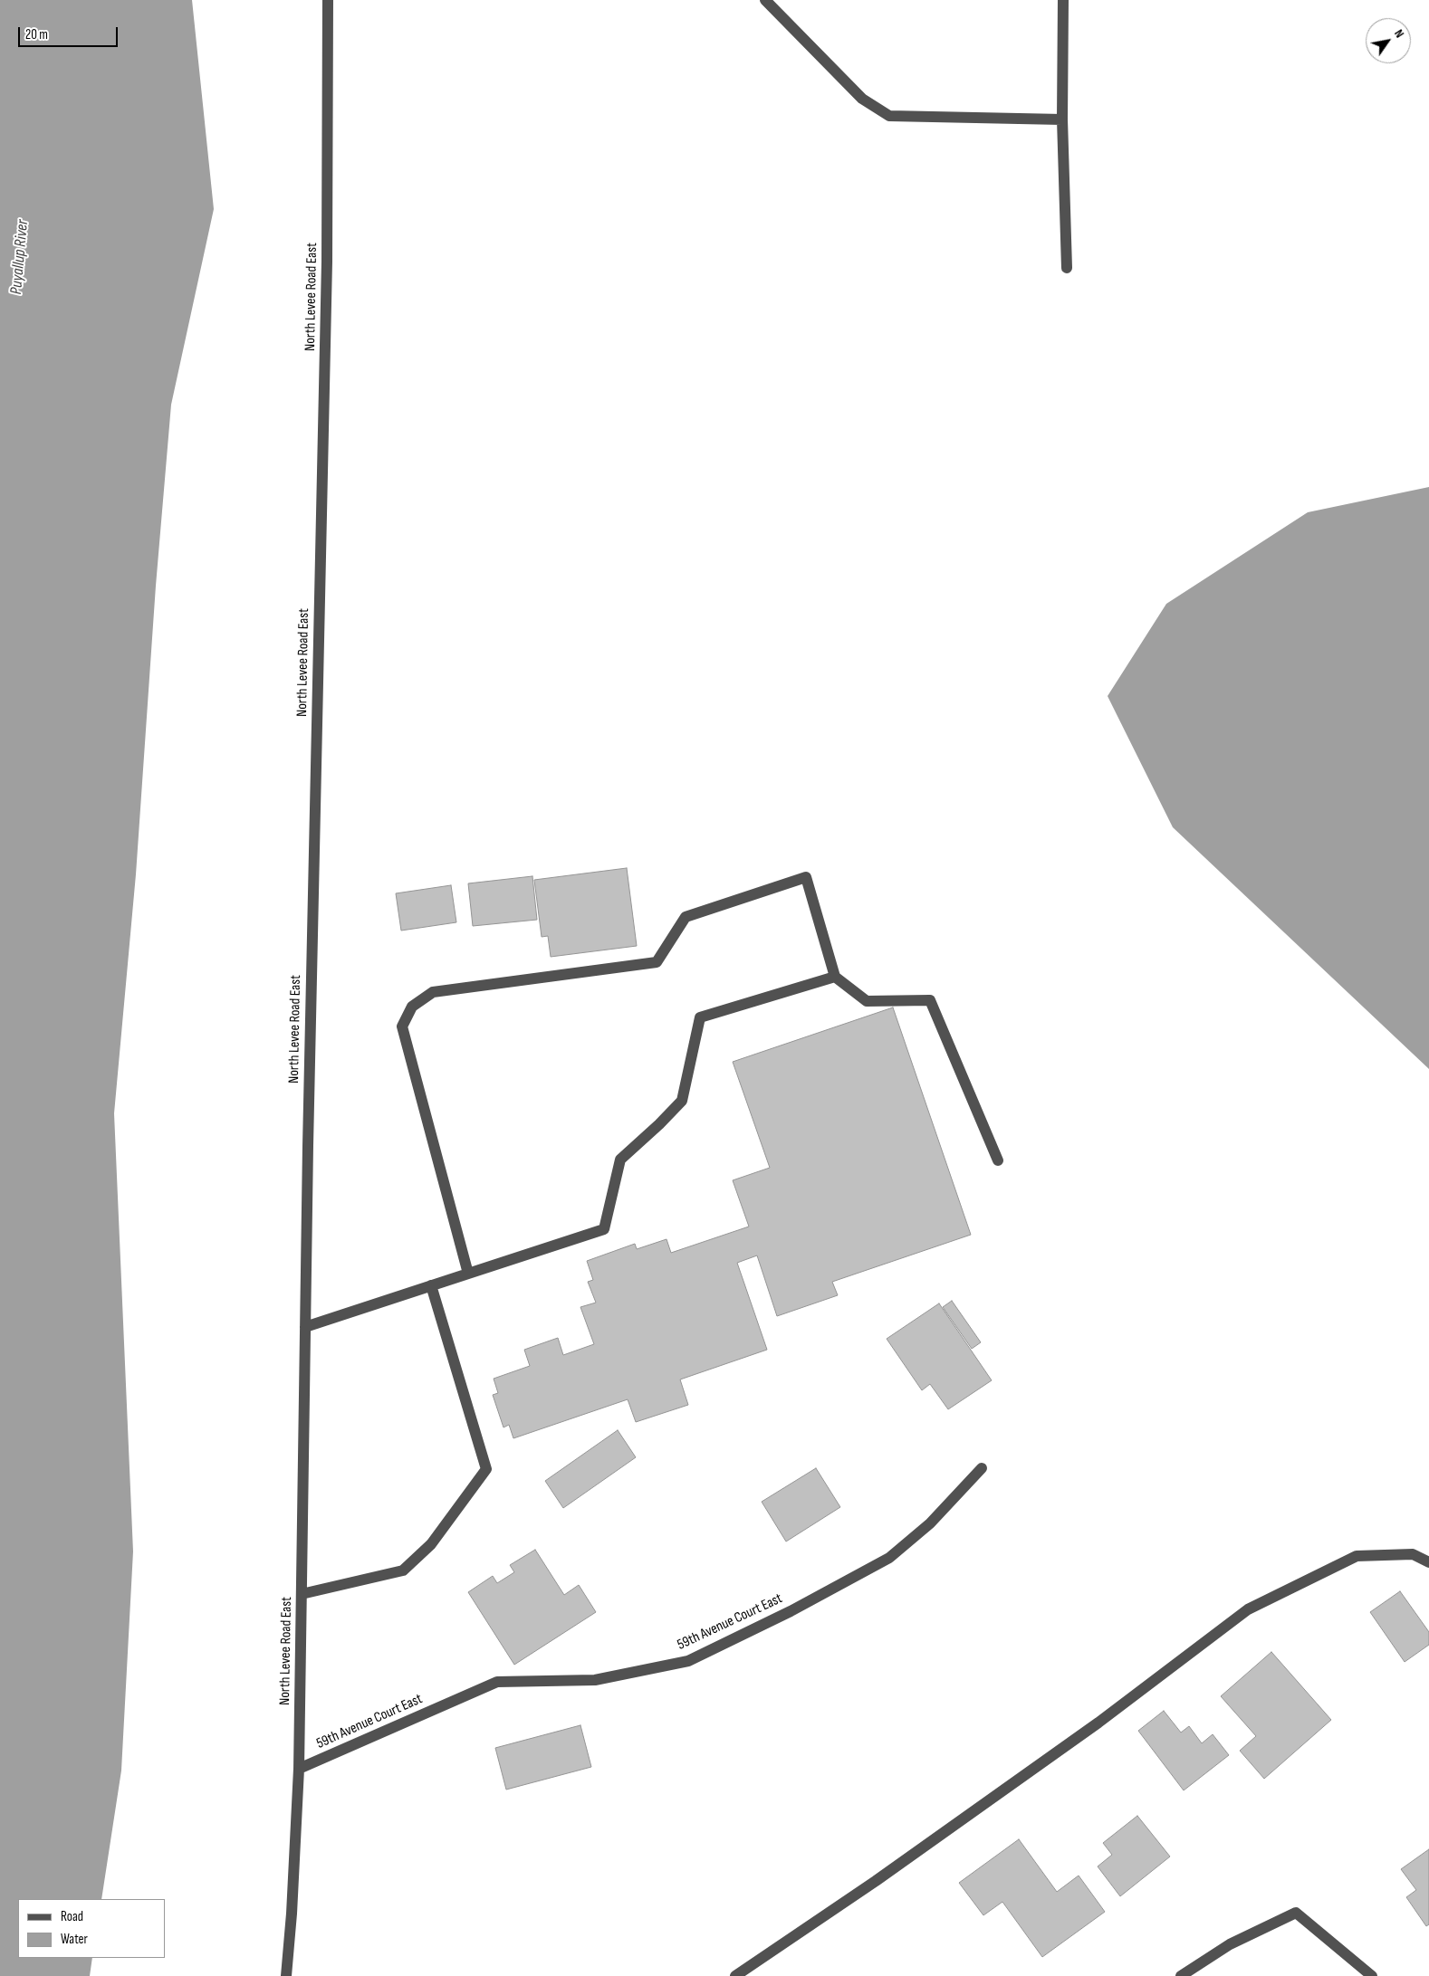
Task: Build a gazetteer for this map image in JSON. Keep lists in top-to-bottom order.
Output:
{
  "streets": {
    "street": ["North Levee Road East", "59th Avenue Court East"]
  },
  "crossings": [
    ["North Levee Road East", "59th Avenue Court East"]
  ],
  "water": ["Puyallup River"],
  "legend": ["Road", "Water"],
  "scale_bar": "20 m",
  "north": "top right"
}
